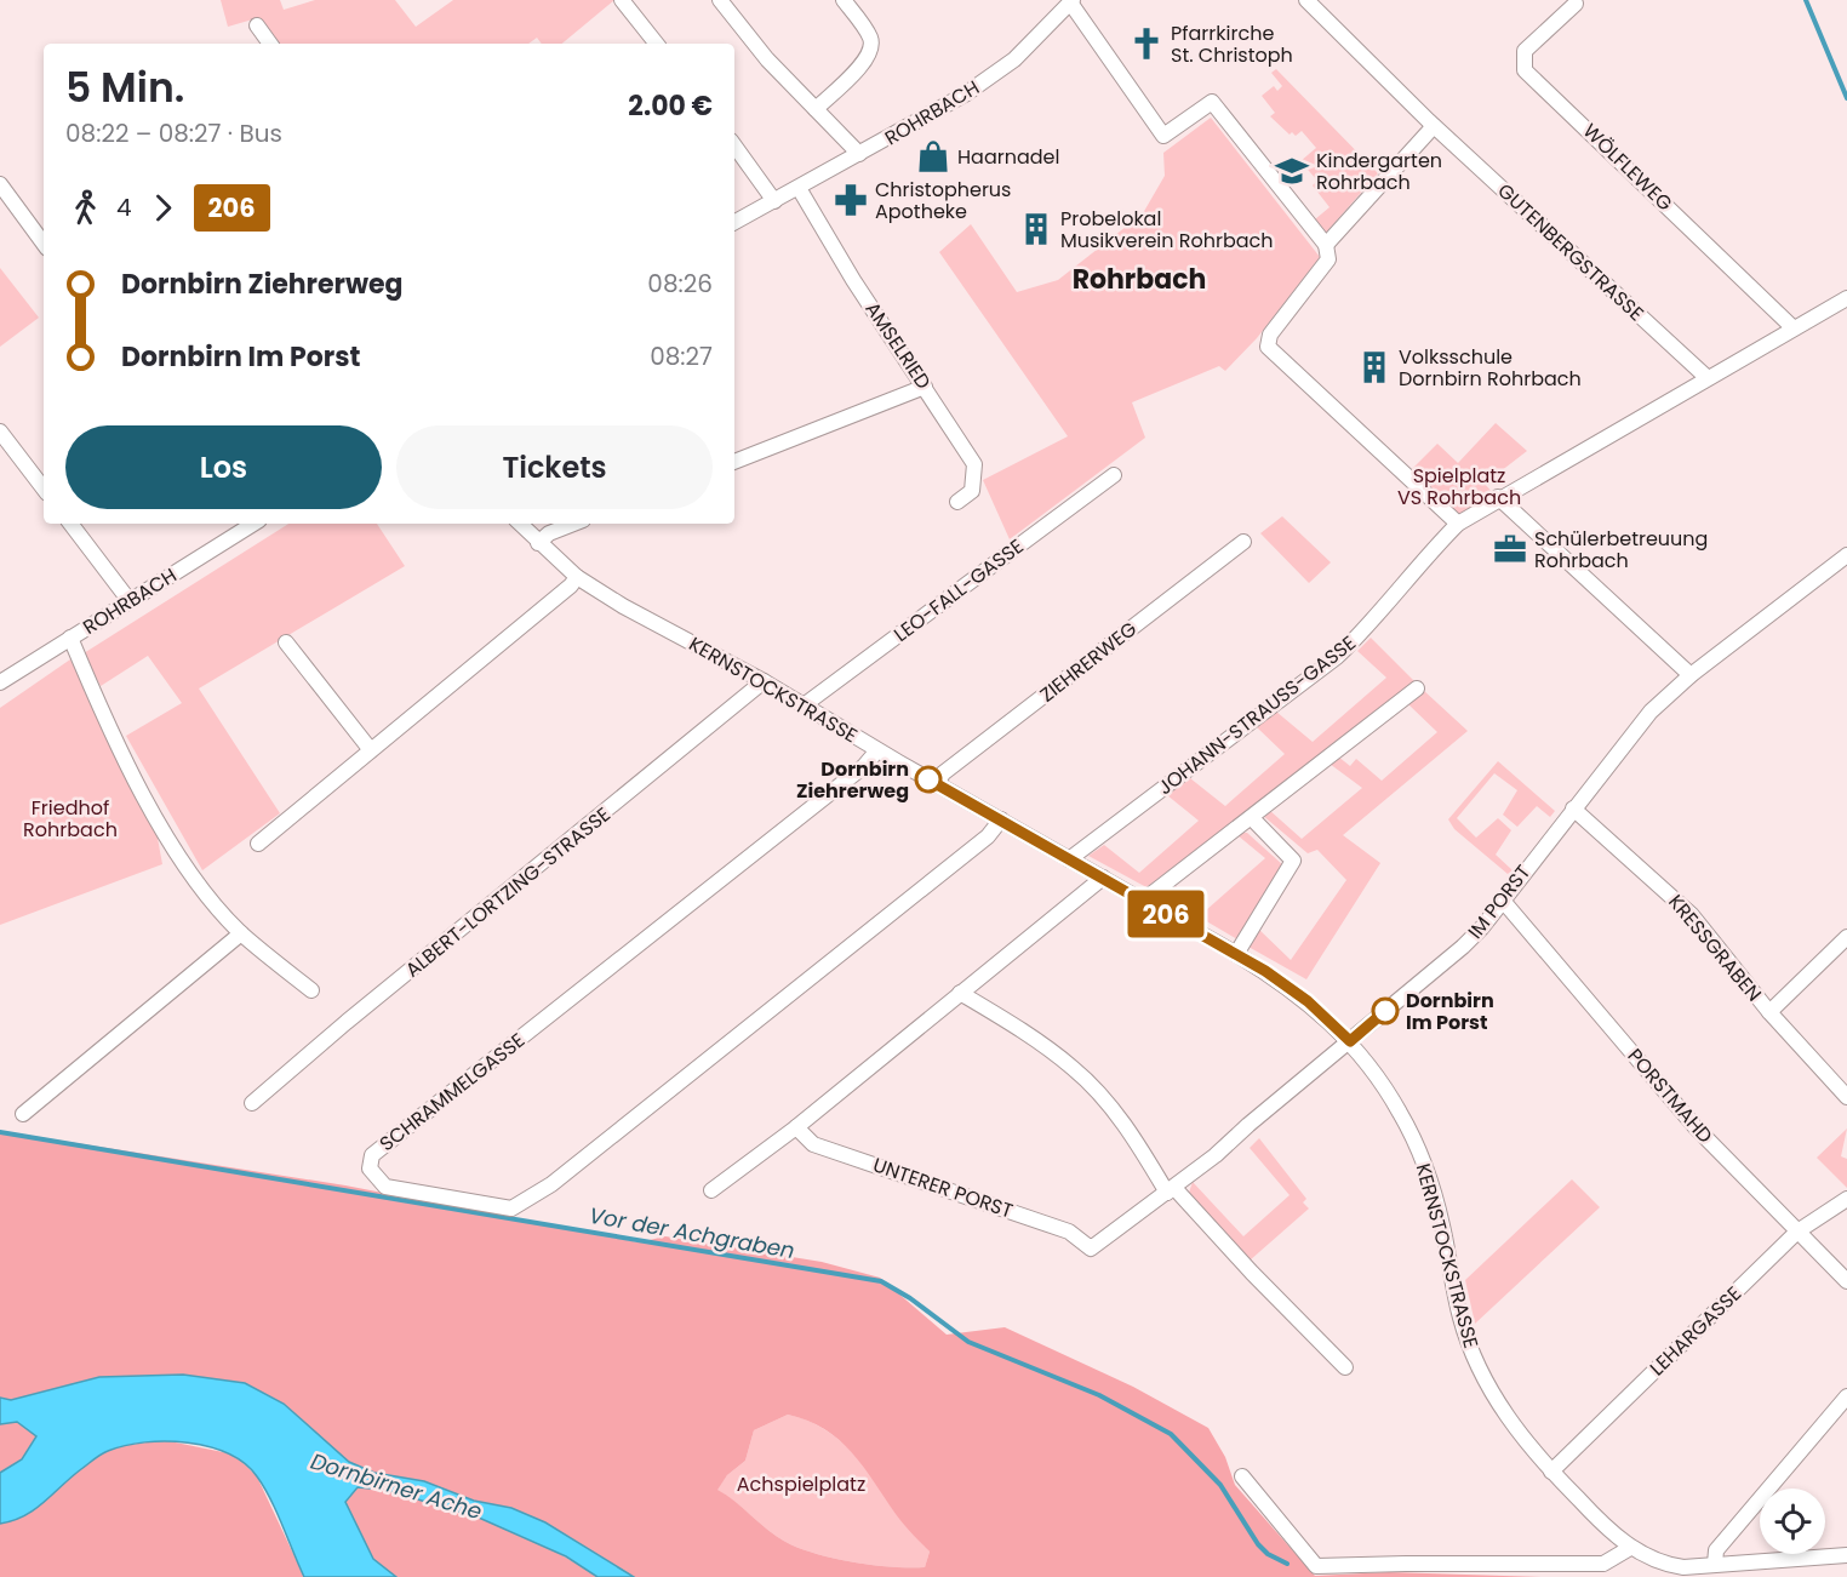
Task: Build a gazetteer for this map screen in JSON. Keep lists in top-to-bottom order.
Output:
{
  "streets": {
    "street": [
      "ROHRBACH",
      "WÖLFLEWEG",
      "GUTENBERGSTRASSE",
      "AMSELRIED",
      "LEO-FALL-GASSE",
      "ZIEHRERWEG",
      "KERNSTOCKSTRASSE",
      "JOHANN-STRAUSS-GASSE",
      "ALBERT-LORTZING-STRASSE",
      "IM PORST",
      "KRESSGRABEN",
      "SCHRAMMELGASSE",
      "PORSTMAHD",
      "UNTERER PORST",
      "LEHARGASSE"
    ]
  },
  "crossings": [
    ["ROHRBACH", "AMSELRIED"],
    ["WÖLFLEWEG", "JOHANN-STRAUSS-GASSE"],
    ["GUTENBERGSTRASSE", "JOHANN-STRAUSS-GASSE"],
    ["LEO-FALL-GASSE", "KERNSTOCKSTRASSE"],
    ["ZIEHRERWEG", "KERNSTOCKSTRASSE"],
    ["KERNSTOCKSTRASSE", "JOHANN-STRAUSS-GASSE"],
    ["KERNSTOCKSTRASSE", "ALBERT-LORTZING-STRASSE"],
    ["KERNSTOCKSTRASSE", "IM PORST"],
    ["KERNSTOCKSTRASSE", "SCHRAMMELGASSE"],
    ["KERNSTOCKSTRASSE", "LEHARGASSE"],
    ["IM PORST", "KRESSGRABEN"],
    ["IM PORST", "PORSTMAHD"],
    ["IM PORST", "UNTERER PORST"],
    ["PORSTMAHD", "LEHARGASSE"]
  ],
  "districts": ["Rohrbach"],
  "water": ["Vor der Achgraben", "Dornbirner Ache"],
  "parks": ["Spielplatz VS Rohrbach", "Friedhof Rohrbach", "Achspielplatz"],
  "places": {
    "church": ["Pfarrkirche St. Christoph"],
    "shop": ["Haarnadel"],
    "school or university": ["Kindergarten Rohrbach"],
    "pharmacy": ["Christopherus Apotheke"],
    "building": ["Probelokal Musikverein Rohrbach", "Volksschule Dornbirn Rohrbach"],
    "office": ["Schülerbetreuung Rohrbach"],
    "other": ["Dornbirn Ziehrerweg", "Dornbirn Im Porst"]
  },
  "lines": ["bus line 206"],
  "page": {
    "on_map": "206",
    "heading": ["5 Min.", "08:22 – 08:27 · Bus", "2.00 €"],
    "legs": ["4", "206"],
    "list": [
      {
        "name": "Dornbirn Ziehrerweg",
        "value": "08:26"
      },
      {
        "name": "Dornbirn Im Porst",
        "value": "08:27"
      }
    ],
    "buttons": ["Los", "Tickets"]
  }
}
